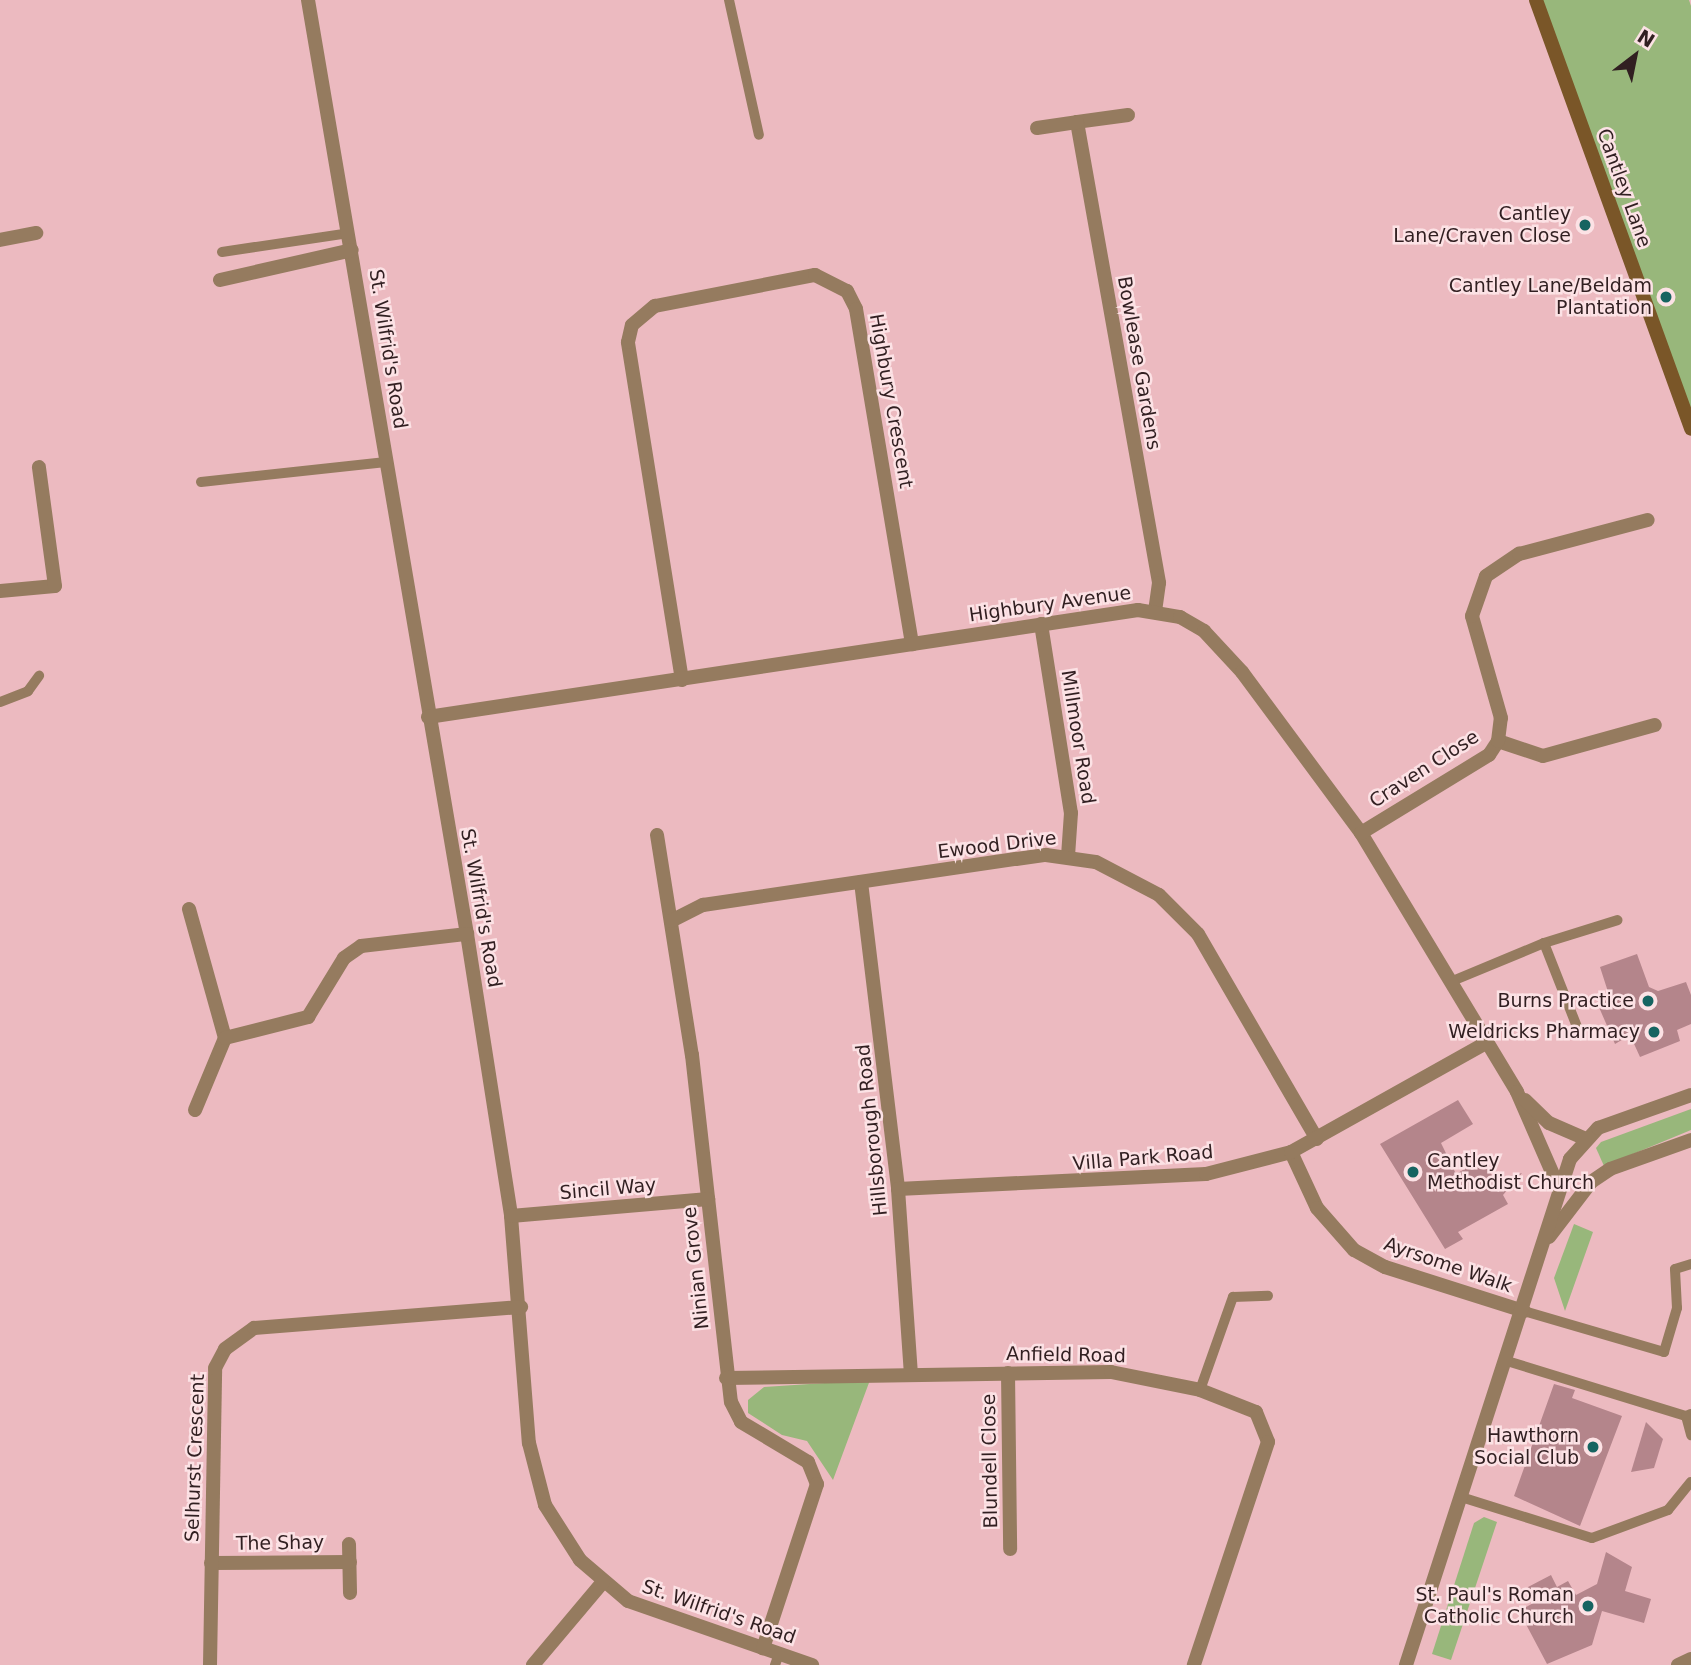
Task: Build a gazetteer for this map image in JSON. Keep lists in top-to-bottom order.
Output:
{
  "streets": {
    "main road": ["Cantley Lane"],
    "street": [
      "St. Wilfrid's Road",
      "Bowlease Gardens",
      "Highbury Crescent",
      "Highbury Avenue",
      "Millmoor Road",
      "Craven Close",
      "Ewood Drive",
      "Hillsborough Road",
      "Villa Park Road",
      "Sincil Way",
      "Ayrsome Walk",
      "Ninian Grove",
      "Anfield Road",
      "Selhurst Crescent",
      "Blundell Close",
      "The Shay"
    ]
  },
  "crossings": [
    ["St. Wilfrid's Road", "Highbury Avenue"],
    ["St. Wilfrid's Road", "Sincil Way"],
    ["St. Wilfrid's Road", "Ninian Grove"],
    ["St. Wilfrid's Road", "Selhurst Crescent"],
    ["Bowlease Gardens", "Highbury Avenue"],
    ["Highbury Crescent", "Highbury Avenue"],
    ["Highbury Avenue", "Millmoor Road"],
    ["Highbury Avenue", "Craven Close"],
    ["Highbury Avenue", "Villa Park Road"],
    ["Millmoor Road", "Ewood Drive"],
    ["Ewood Drive", "Hillsborough Road"],
    ["Ewood Drive", "Villa Park Road"],
    ["Ewood Drive", "Ninian Grove"],
    ["Hillsborough Road", "Villa Park Road"],
    ["Hillsborough Road", "Anfield Road"],
    ["Villa Park Road", "Ayrsome Walk"],
    ["Sincil Way", "Ninian Grove"],
    ["Ninian Grove", "Anfield Road"],
    ["Anfield Road", "Blundell Close"],
    ["Selhurst Crescent", "The Shay"]
  ],
  "places": [
    "Cantley Lane/Craven Close",
    "Cantley Lane/Beldam Plantation",
    "Burns Practice",
    "Weldricks Pharmacy",
    "Cantley Methodist Church",
    "Hawthorn Social Club",
    "St. Paul's Roman Catholic Church"
  ],
  "north": "top right"
}
